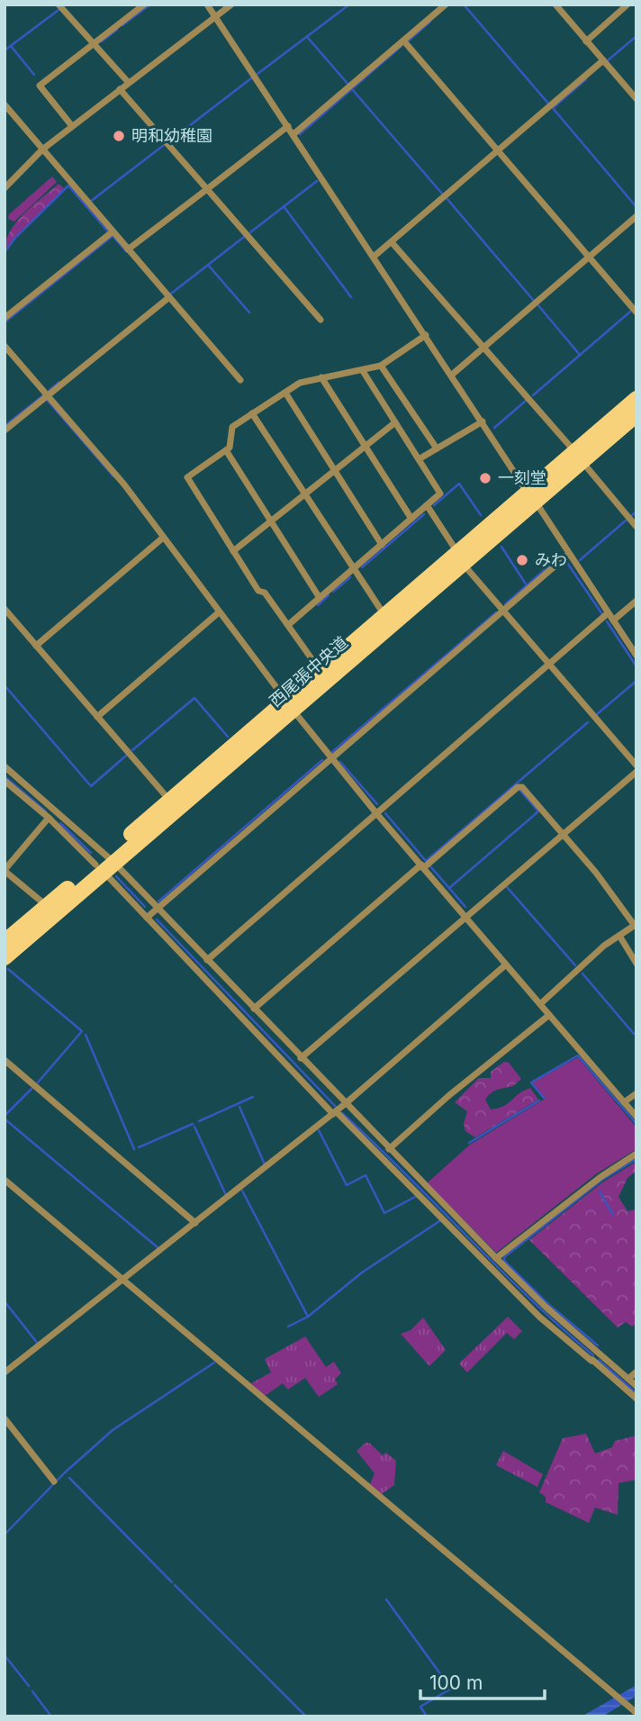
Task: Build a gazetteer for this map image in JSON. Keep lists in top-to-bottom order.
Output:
{
  "streets": {
    "main road": ["西尾張中央道"]
  },
  "places": ["明和幼稚園", "一刻堂", "みわ"],
  "scale_bar": "100 m"
}
